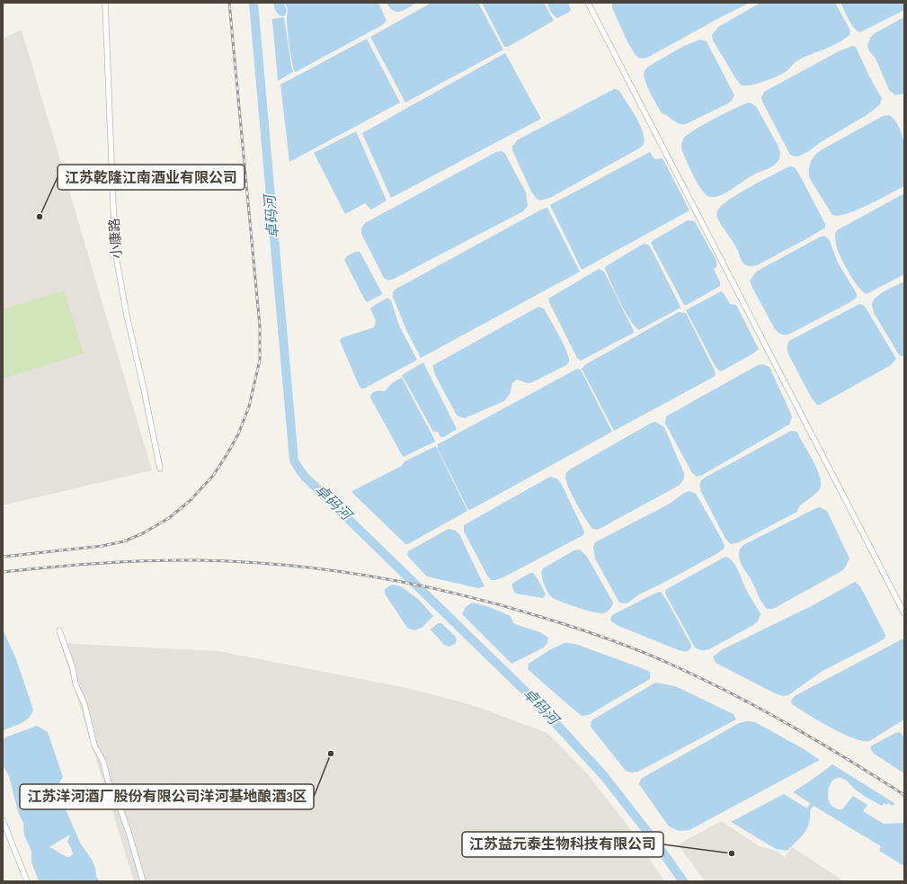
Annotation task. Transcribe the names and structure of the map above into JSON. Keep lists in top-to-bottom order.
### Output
{
  "streets": {
    "street": ["小康路"]
  },
  "water": ["卓码河"],
  "places": ["江苏乾隆江南酒业有限公司", "江苏洋河酒厂股份有限公司洋河基地酿酒3区", "江苏益元泰生物科技有限公司"]
}
